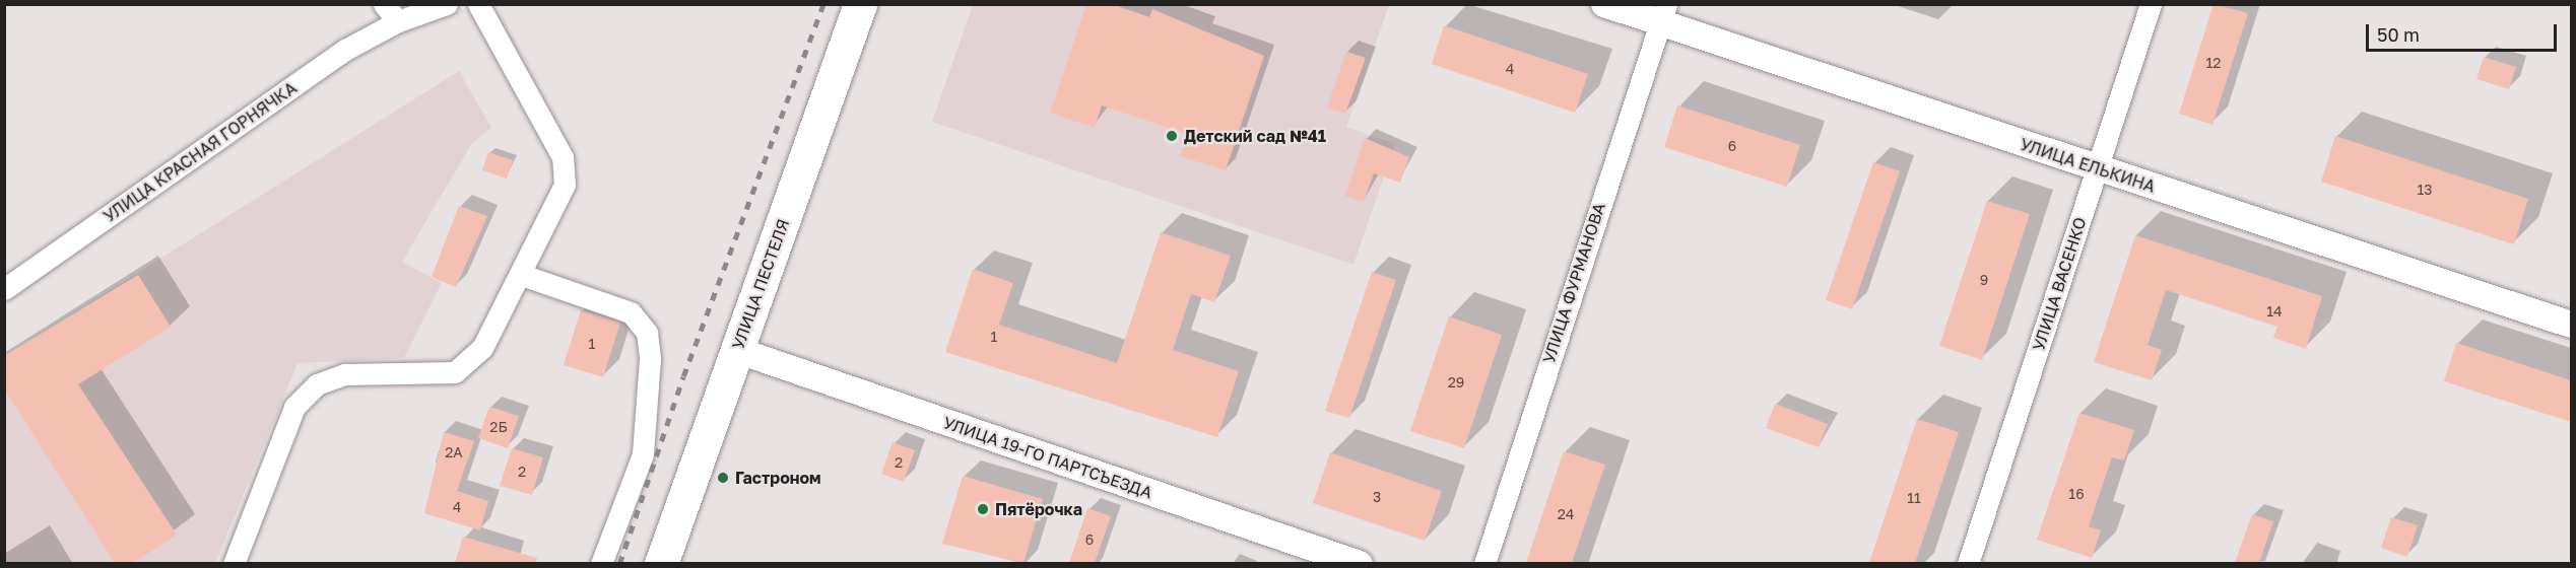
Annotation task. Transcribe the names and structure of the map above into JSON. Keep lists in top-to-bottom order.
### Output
{
  "streets": {
    "main road": ["УЛИЦА ПЕСТЕЛЯ"],
    "street": [
      "УЛИЦА КРАСНАЯ ГОРНЯЧКА",
      "УЛИЦА ЕЛЬКИНА",
      "УЛИЦА ФУРМАНОВА",
      "УЛИЦА ВАСЕНКО",
      "УЛИЦА 19-ГО ПАРТСЪЕЗДА"
    ]
  },
  "crossings": [
    ["УЛИЦА ЕЛЬКИНА", "УЛИЦА ФУРМАНОВА"],
    ["УЛИЦА ЕЛЬКИНА", "УЛИЦА ВАСЕНКО"],
    ["УЛИЦА ПЕСТЕЛЯ", "УЛИЦА 19-ГО ПАРТСЪЕЗДА"]
  ],
  "places": ["Детский сад №41", "Гастроном", "Пятёрочка"],
  "house_numbers": [
    "12",
    "4",
    "6",
    "13",
    "9",
    "14",
    "1",
    "1",
    "29",
    "2Б",
    "2А",
    "2",
    "2",
    "16",
    "3",
    "11",
    "4",
    "24",
    "6"
  ],
  "scale_bar": "50 m"
}
